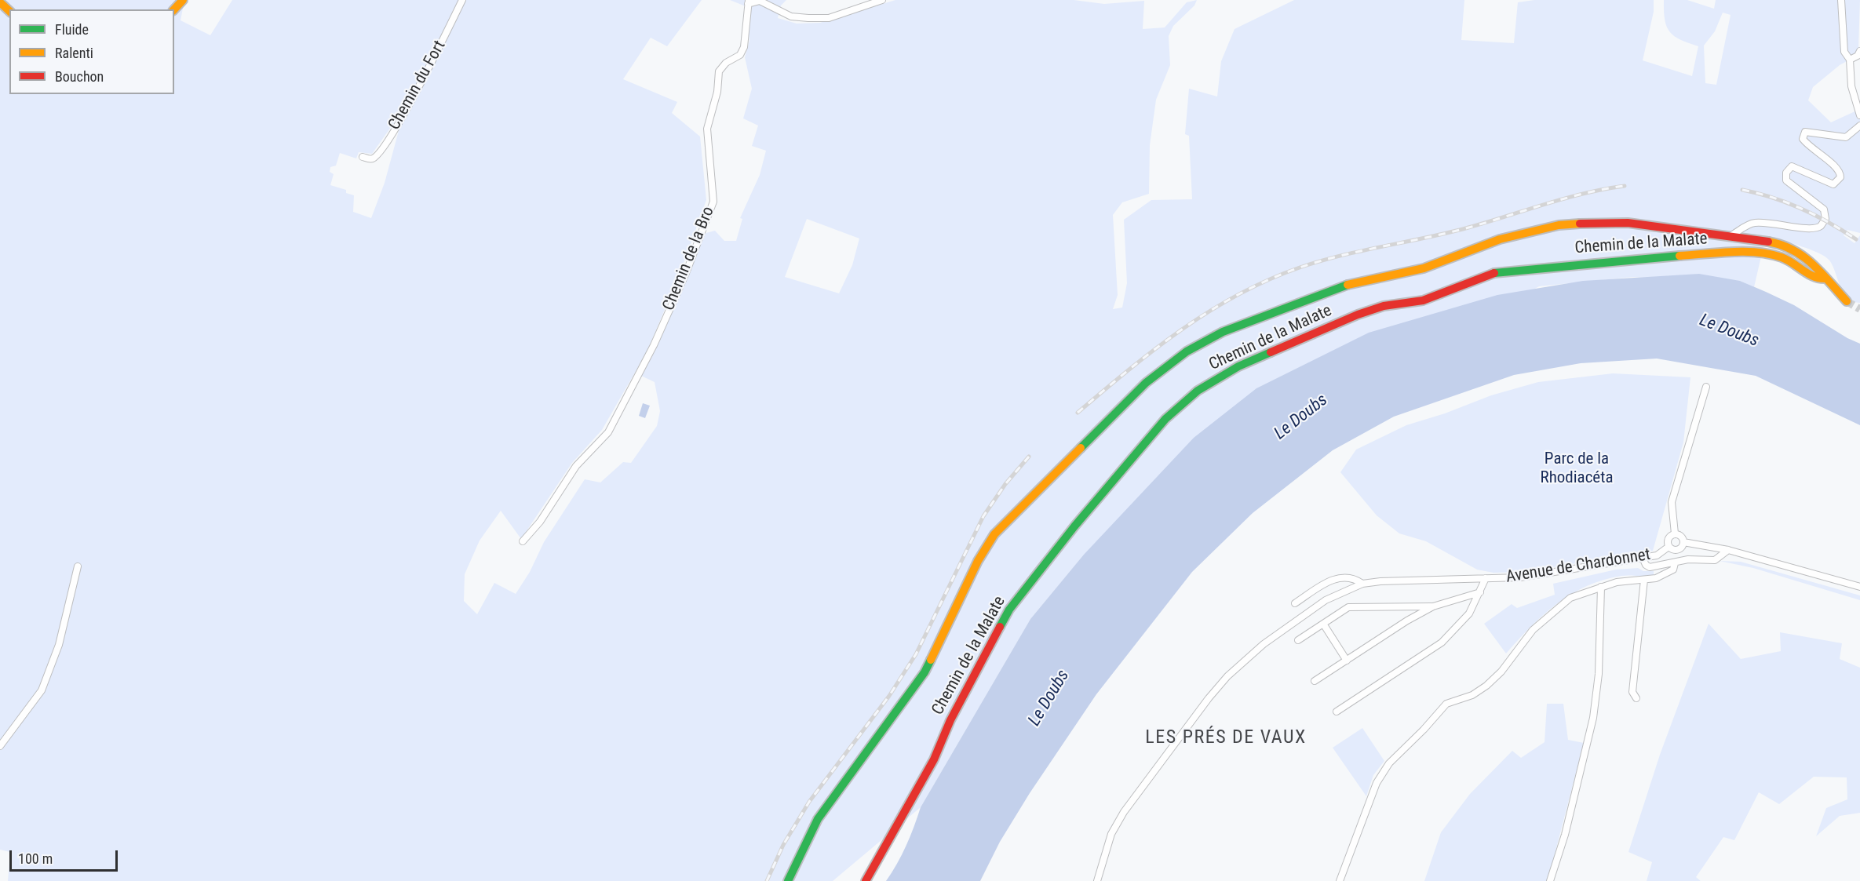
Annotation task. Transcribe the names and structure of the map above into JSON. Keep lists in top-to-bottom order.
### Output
{
  "streets": {
    "main road": ["Chemin de la Malate"],
    "street": ["Chemin du Fort", "Chemin de la Bro", "Avenue de Chardonnet"]
  },
  "districts": ["LES PRÉS DE VAUX"],
  "water": ["Le Doubs"],
  "parks": ["Parc de la Rhodiacéta"],
  "legend": ["Fluide", "Ralenti", "Bouchon"],
  "scale_bar": "100 m"
}
